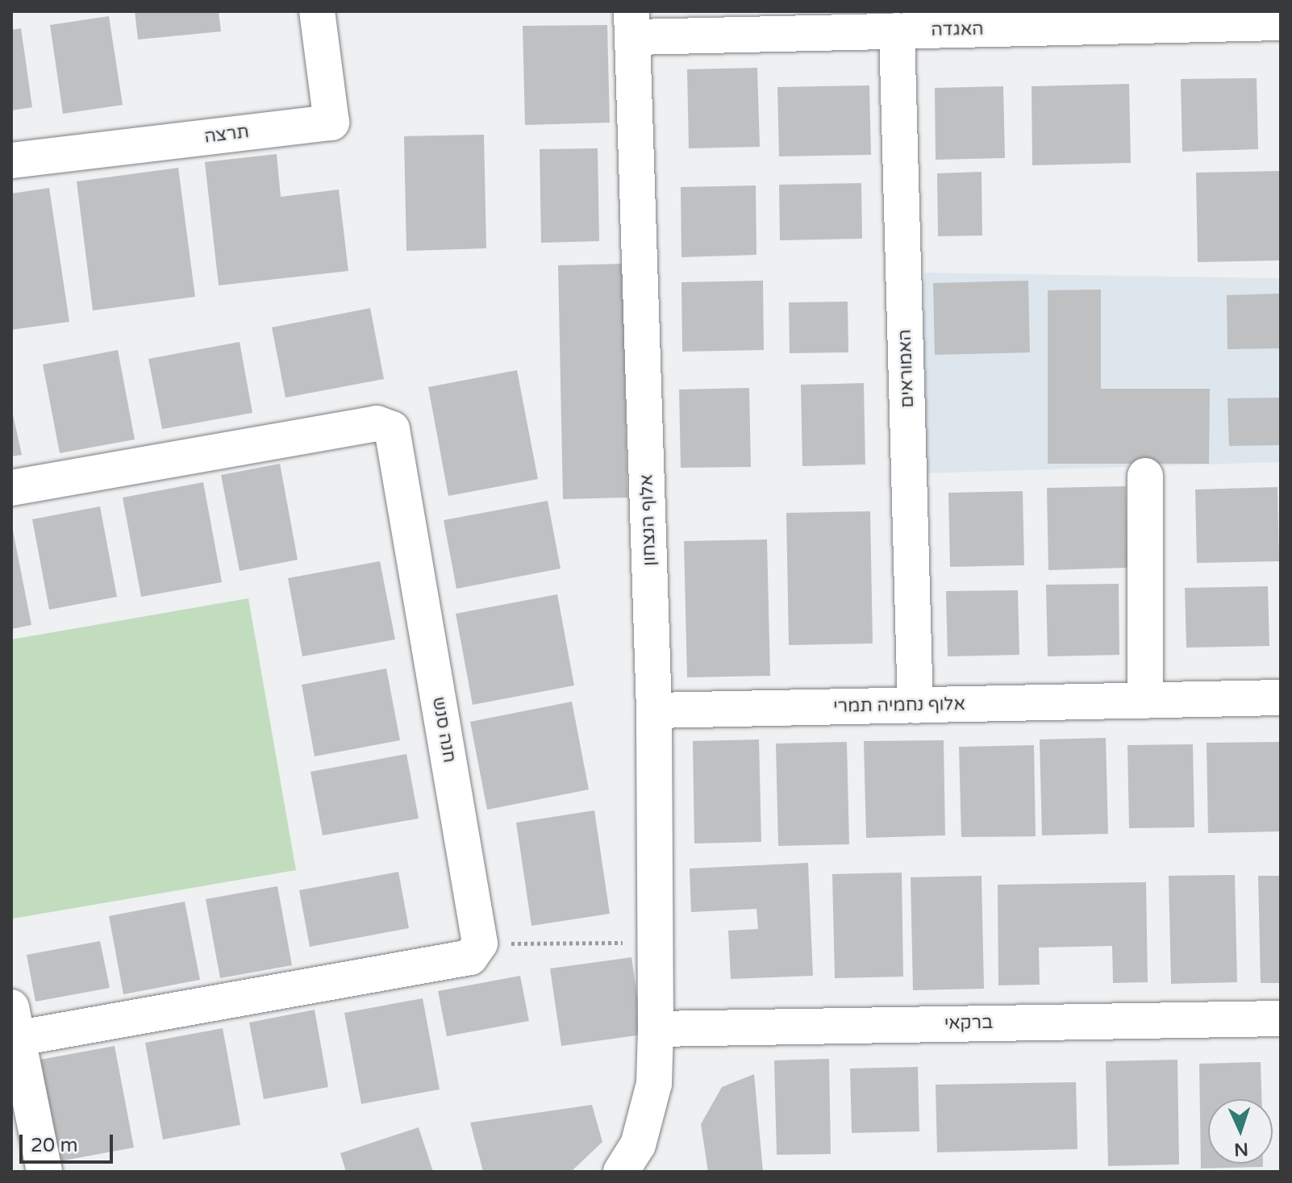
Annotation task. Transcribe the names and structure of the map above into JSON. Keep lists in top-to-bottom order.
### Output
{
  "streets": {
    "street": [
      "האגדה",
      "תרצה",
      "האמוראים",
      "אלוף הנצחון",
      "אלוף נחמיה תמרי",
      "חנה סנש",
      "ברקאי"
    ]
  },
  "crossings": [
    ["האגדה", "האמוראים"],
    ["האגדה", "אלוף הנצחון"],
    ["האמוראים", "אלוף נחמיה תמרי"],
    ["אלוף הנצחון", "אלוף נחמיה תמרי"],
    ["אלוף הנצחון", "ברקאי"]
  ],
  "scale_bar": "20 m",
  "north": "bottom"
}
